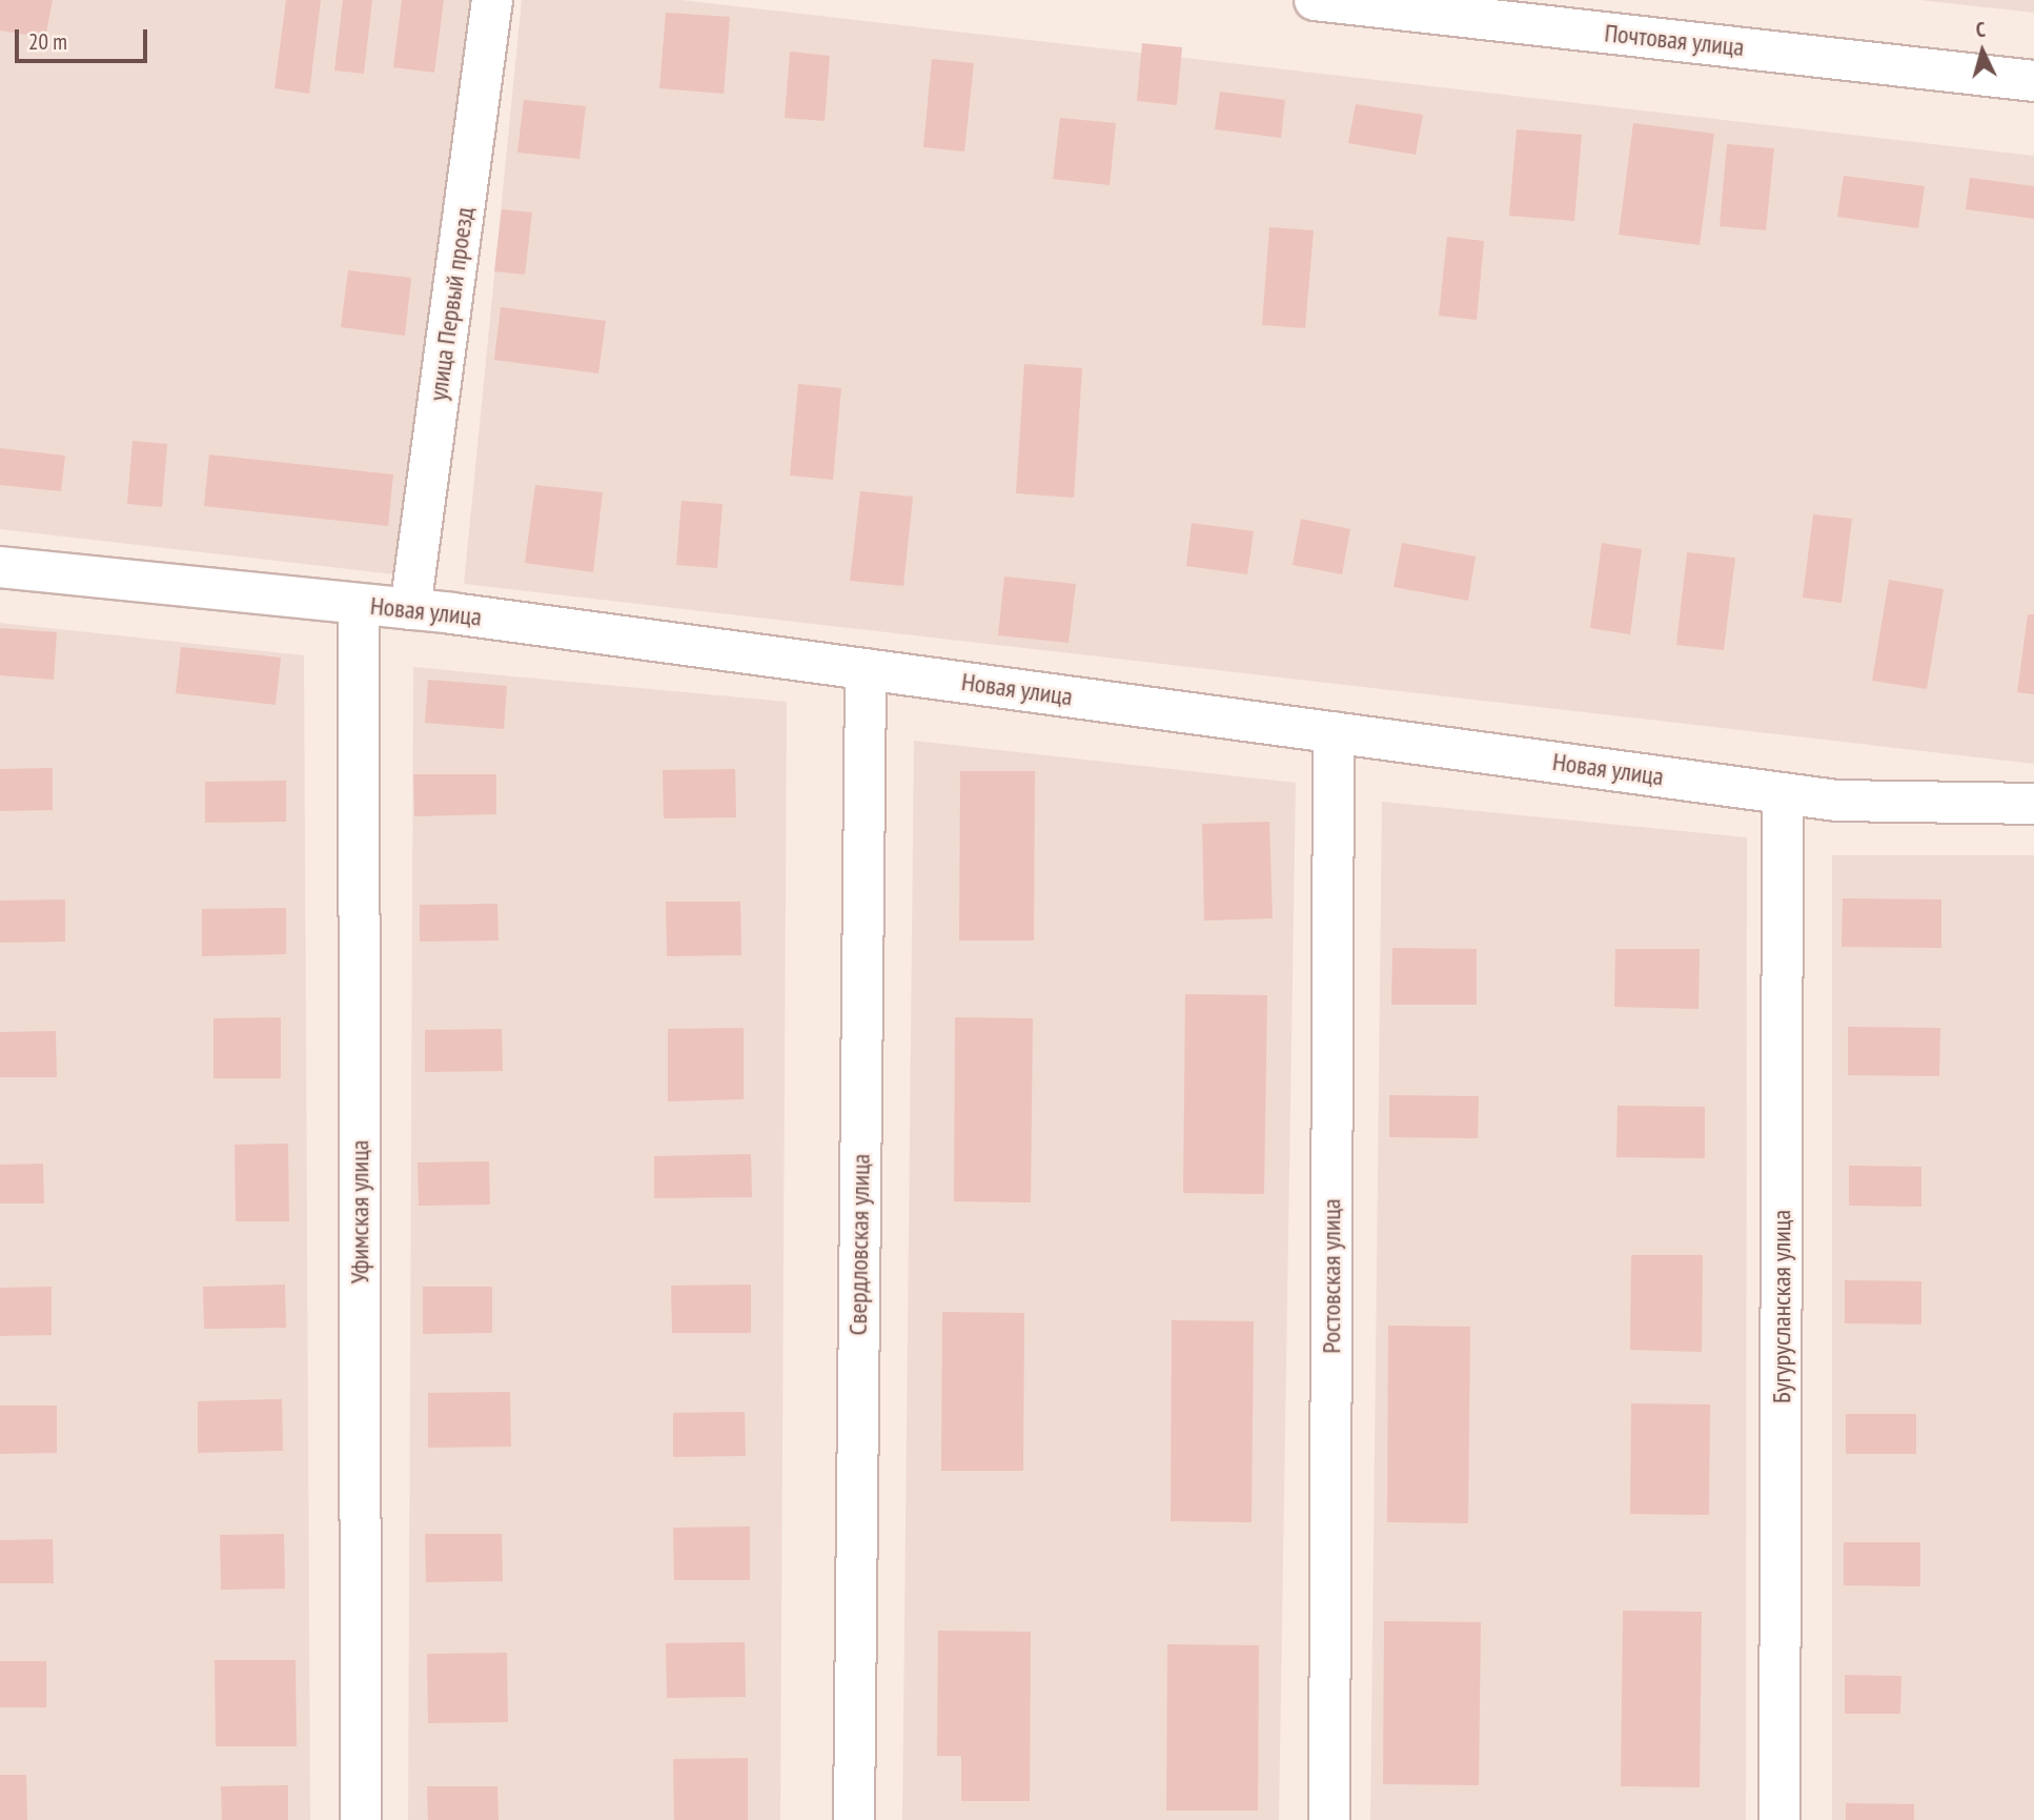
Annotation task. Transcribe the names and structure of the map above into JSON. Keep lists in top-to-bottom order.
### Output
{
  "streets": {
    "street": [
      "Почтовая улица",
      "улица Первый проезд",
      "Новая улица",
      "Уфимская улица",
      "Свердловская улица",
      "Ростовская улица",
      "Бугурусланская улица"
    ]
  },
  "crossings": [
    ["улица Первый проезд", "Новая улица"],
    ["Новая улица", "Уфимская улица"],
    ["Новая улица", "Свердловская улица"],
    ["Новая улица", "Ростовская улица"],
    ["Новая улица", "Бугурусланская улица"]
  ],
  "scale_bar": "20 m",
  "north": "top"
}
